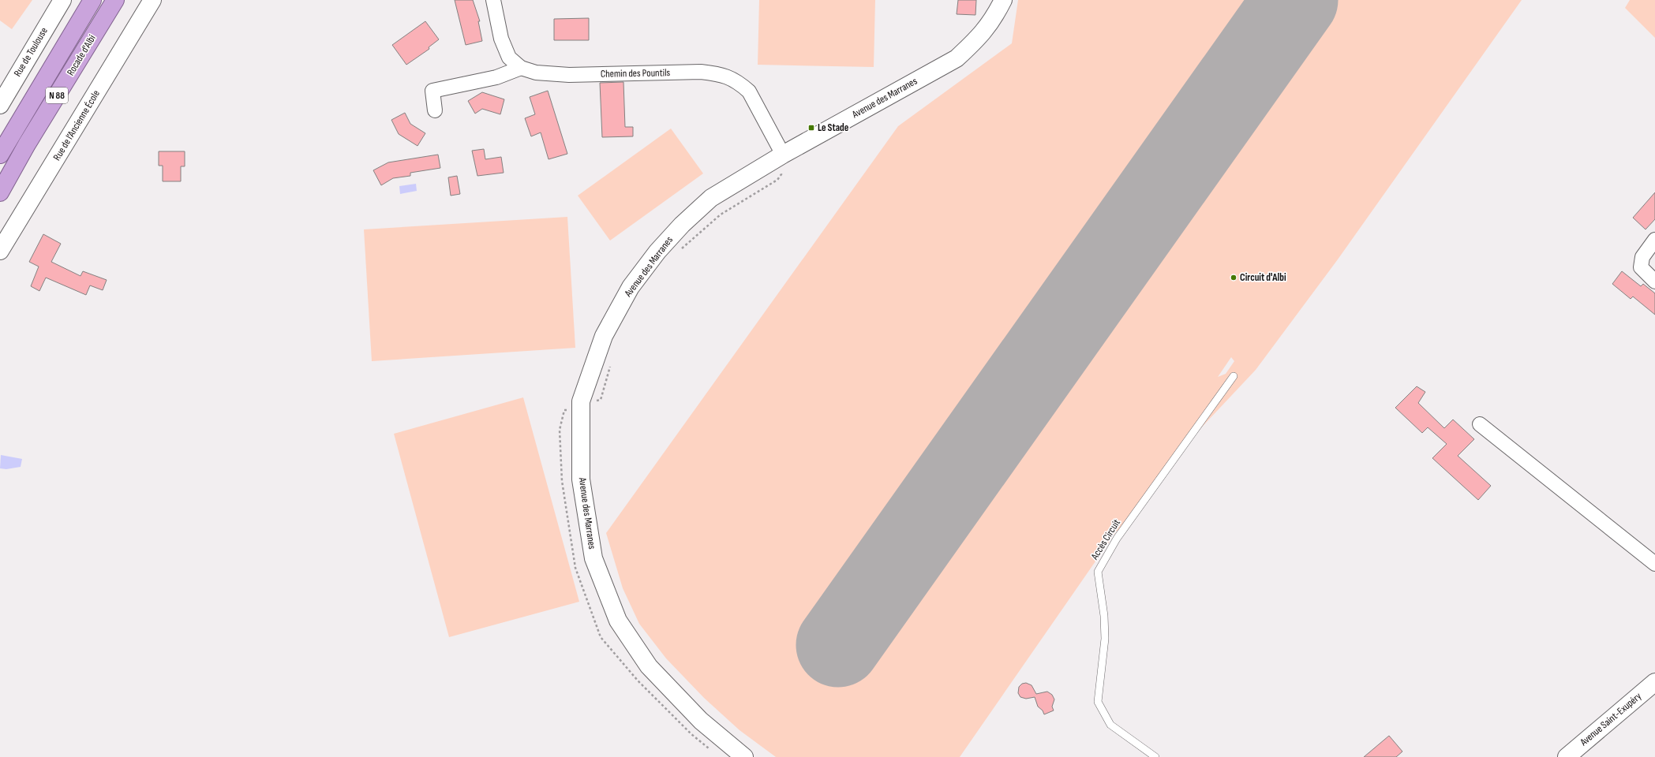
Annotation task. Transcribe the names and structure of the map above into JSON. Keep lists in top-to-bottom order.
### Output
{
  "streets": {
    "highway": ["Rocade d'Albi", "N 88"],
    "street": [
      "Rue de Toulouse",
      "Chemin des Pountils",
      "Avenue des Marranes",
      "Rue de l’Ancienne École",
      "Avenue Saint-Exupéry"
    ],
    "lane": ["Accès Circuit"]
  },
  "crossings": [
    ["Chemin des Pountils", "Avenue des Marranes"]
  ],
  "places": {
    "transit": ["Le Stade"],
    "other": ["Circuit d'Albi"]
  }
}
